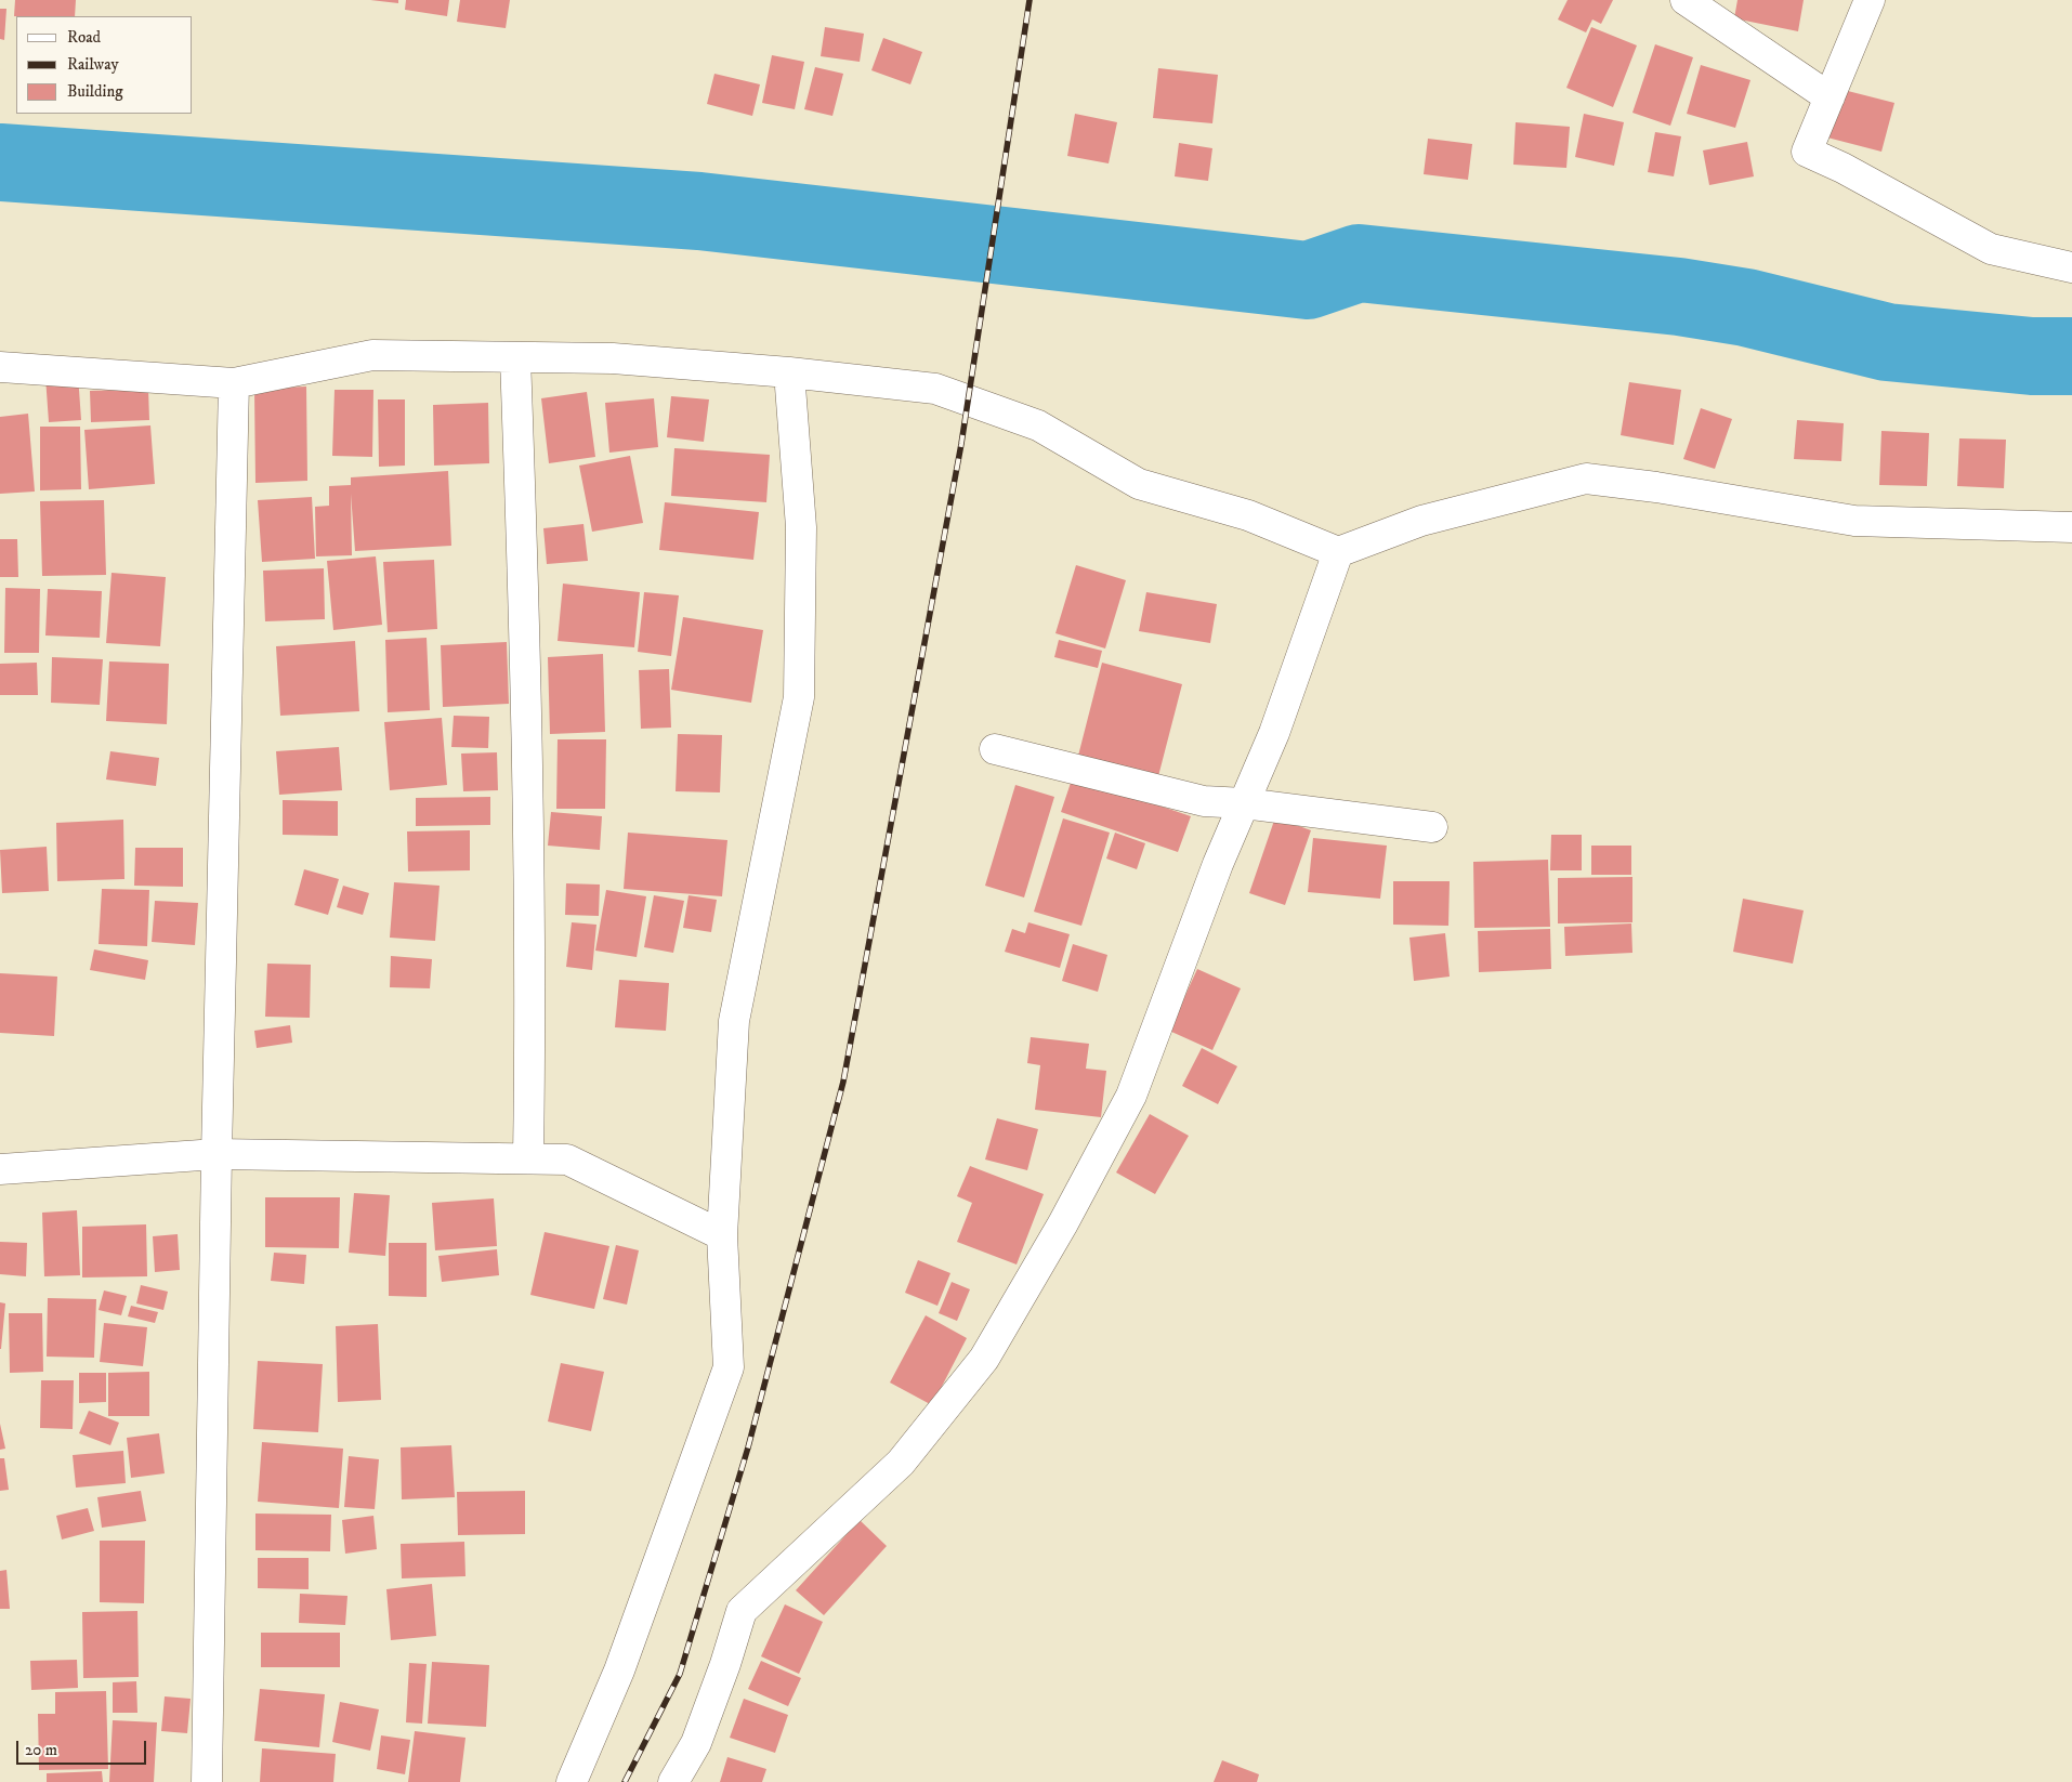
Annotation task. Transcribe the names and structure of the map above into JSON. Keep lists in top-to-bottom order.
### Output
{
  "legend": ["Road", "Railway", "Building"],
  "scale_bar": "20 m"
}
